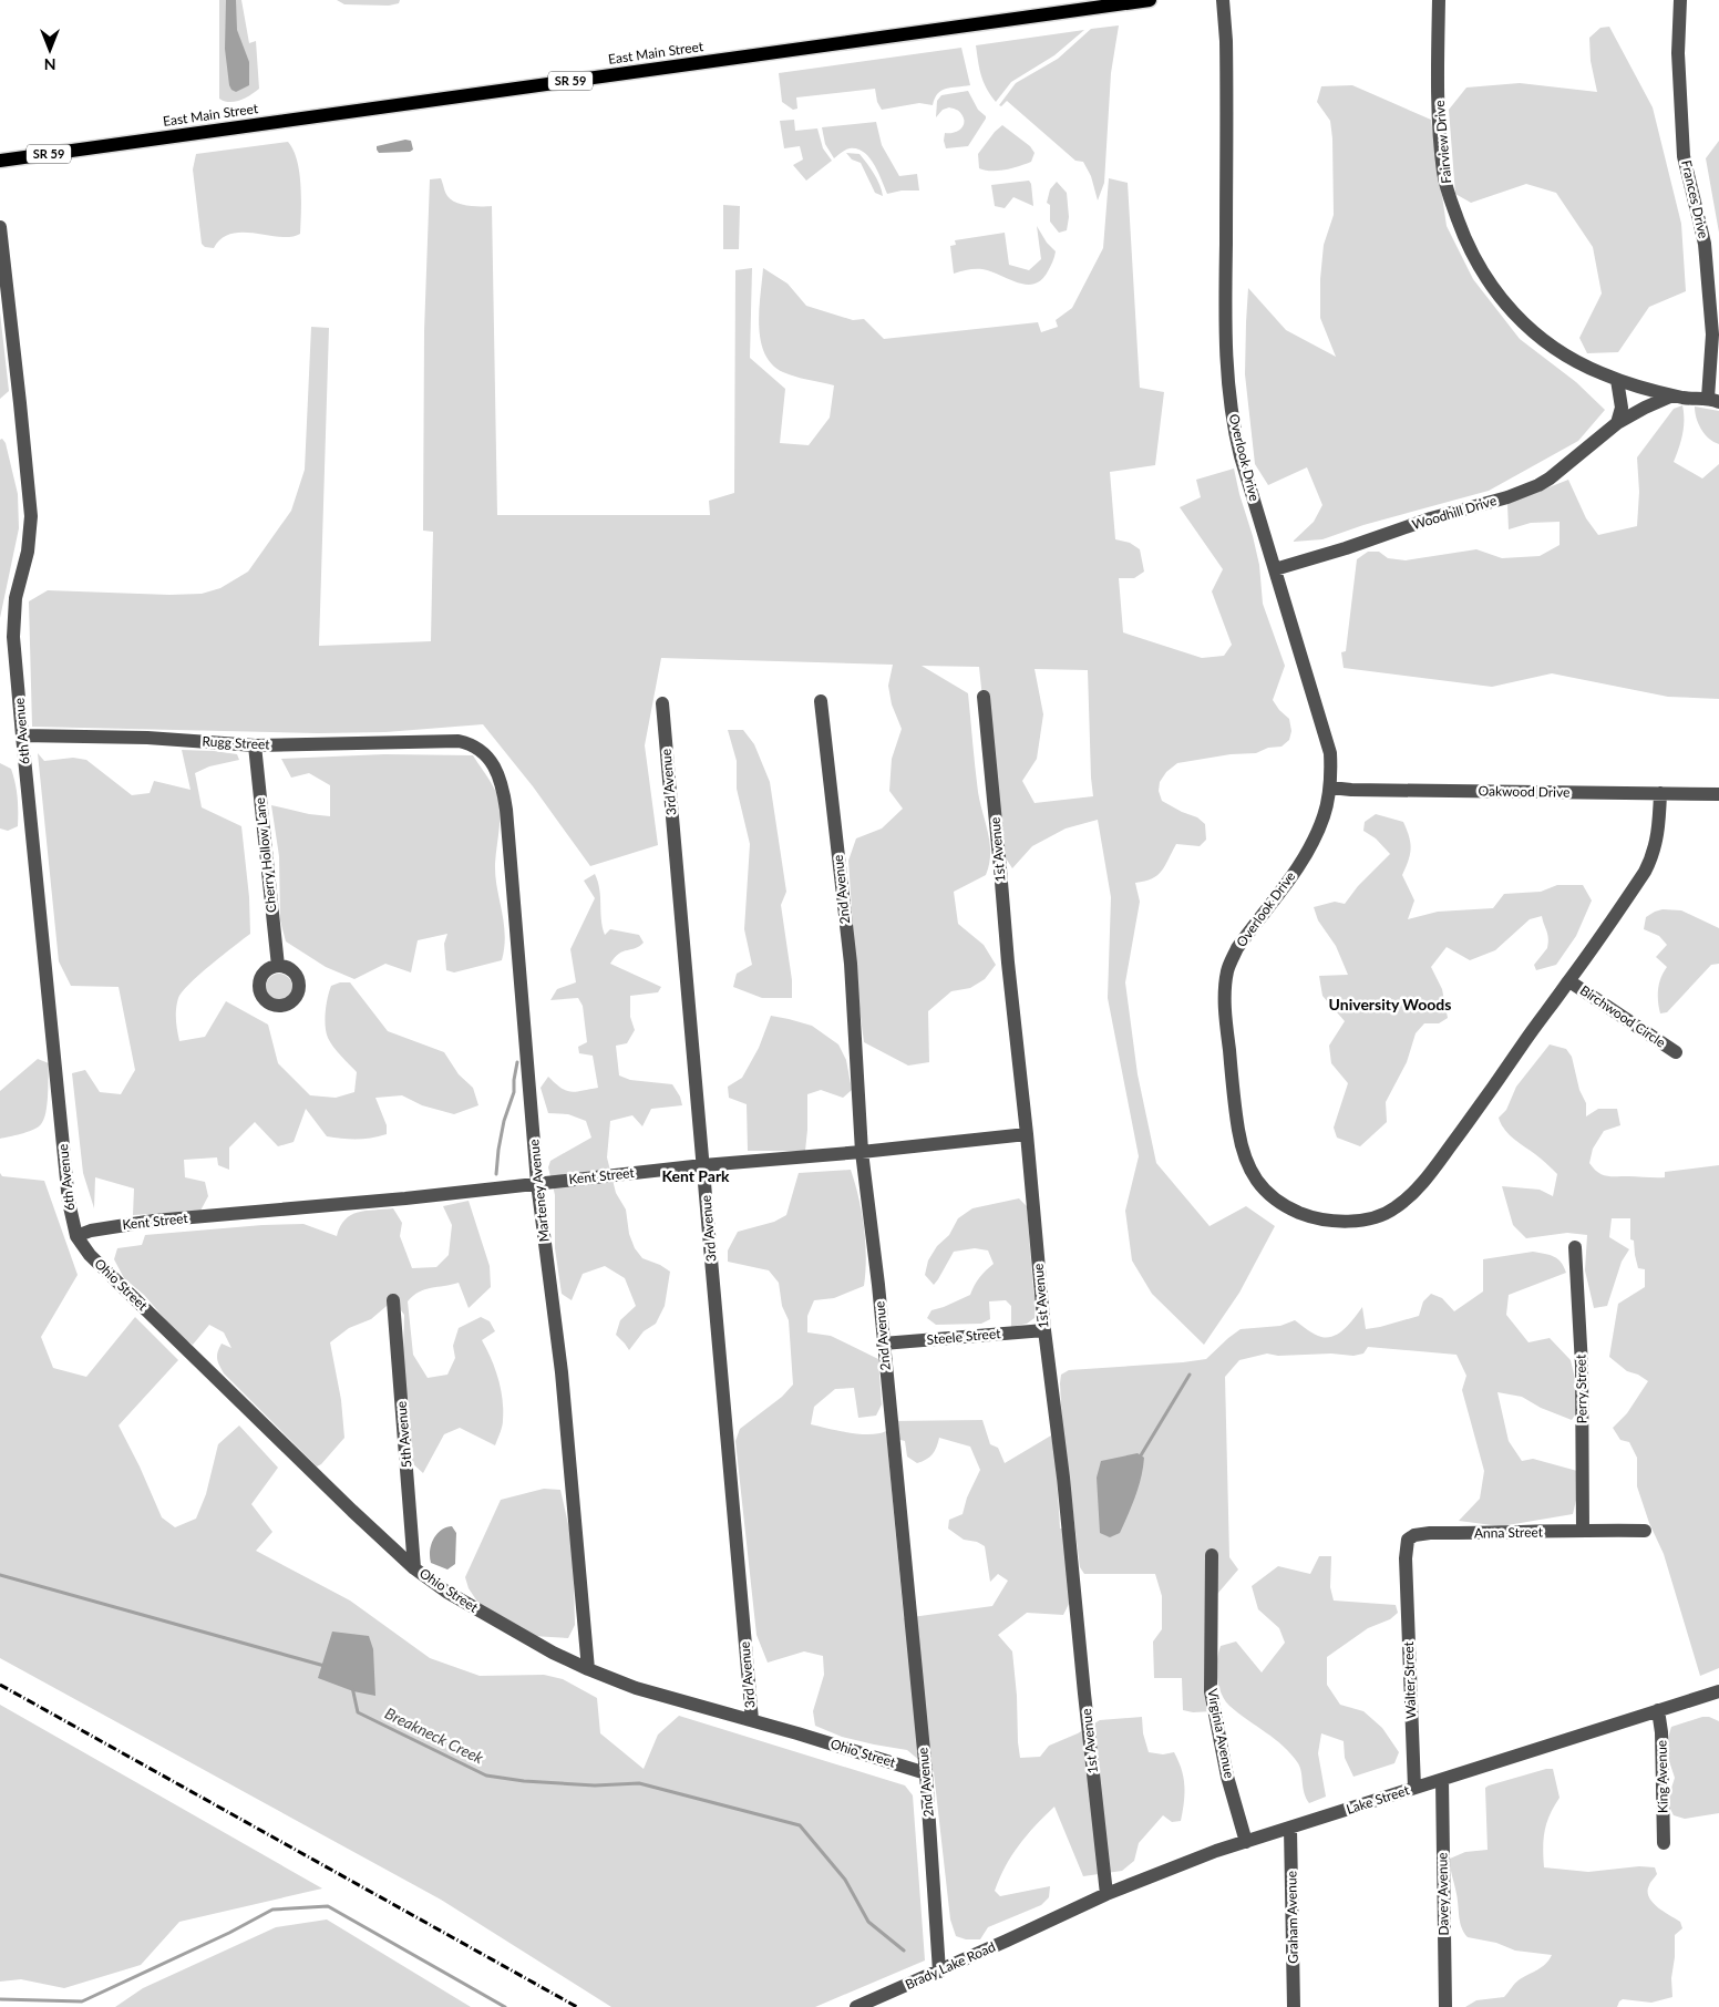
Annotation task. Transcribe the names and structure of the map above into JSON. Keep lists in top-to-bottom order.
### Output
{
  "streets": {
    "main road": ["East Main Street", "SR 59"],
    "street": [
      "Fairview Drive",
      "Frances Drive",
      "Overlook Drive",
      "Woodhill Drive",
      "6th Avenue",
      "Rugg Street",
      "3rd Avenue",
      "Oakwood Drive",
      "1st Avenue",
      "Cherry Hollow Lane",
      "2nd Avenue",
      "Birchwood Circle",
      "Kent Street",
      "Marteney Avenue",
      "Ohio Street",
      "Steele Street",
      "Perry Street",
      "5th Avenue",
      "Anna Street",
      "Walter Street",
      "Virginia Avenue",
      "King Avenue",
      "Lake Street",
      "Davey Avenue",
      "Graham Avenue",
      "Brady Lake Road"
    ]
  },
  "crossings": [
    ["Fairview Drive", "Frances Drive"],
    ["Fairview Drive", "Woodhill Drive"],
    ["Overlook Drive", "Woodhill Drive"],
    ["Overlook Drive", "Oakwood Drive"],
    ["Overlook Drive", "Birchwood Circle"],
    ["6th Avenue", "Rugg Street"],
    ["6th Avenue", "Kent Street"],
    ["6th Avenue", "Ohio Street"],
    ["Rugg Street", "Cherry Hollow Lane"],
    ["Rugg Street", "Marteney Avenue"],
    ["3rd Avenue", "Kent Street"],
    ["3rd Avenue", "Ohio Street"],
    ["1st Avenue", "Kent Street"],
    ["1st Avenue", "Steele Street"],
    ["1st Avenue", "Lake Street"],
    ["2nd Avenue", "Kent Street"],
    ["2nd Avenue", "Ohio Street"],
    ["2nd Avenue", "Steele Street"],
    ["2nd Avenue", "Brady Lake Road"],
    ["Kent Street", "Marteney Avenue"],
    ["Kent Street", "Ohio Street"],
    ["Marteney Avenue", "Ohio Street"],
    ["Ohio Street", "5th Avenue"],
    ["Perry Street", "Anna Street"],
    ["Anna Street", "Walter Street"],
    ["Walter Street", "Lake Street"],
    ["Virginia Avenue", "Lake Street"],
    ["King Avenue", "Lake Street"],
    ["Lake Street", "Davey Avenue"],
    ["Lake Street", "Graham Avenue"],
    ["Lake Street", "Brady Lake Road"]
  ],
  "districts": ["University Woods", "Kent Park"],
  "water": ["Breakneck Creek"],
  "north": "bottom"
}
